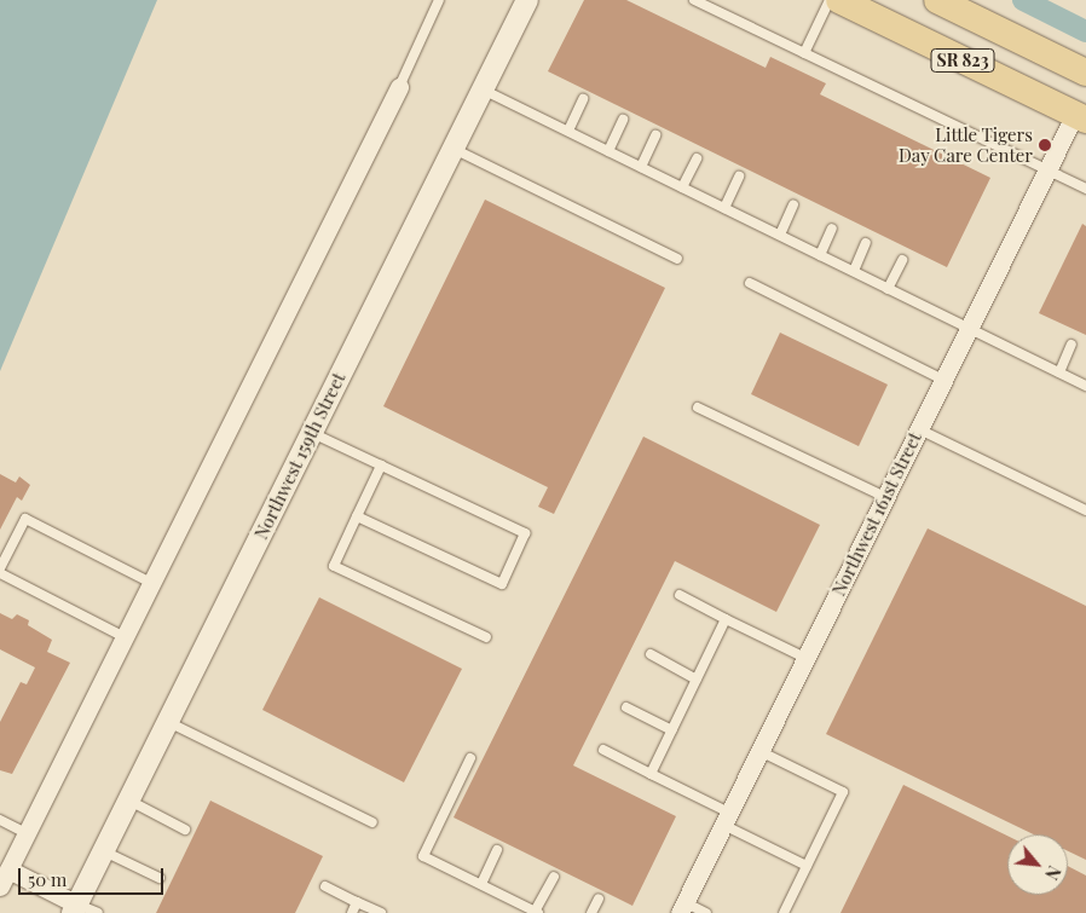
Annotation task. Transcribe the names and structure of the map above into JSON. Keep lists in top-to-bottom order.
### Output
{
  "streets": {
    "main road": ["SR 823"],
    "street": ["Northwest 159th Street", "Northwest 161st Street"]
  },
  "crossings": [
    ["SR 823", "Northwest 161st Street"]
  ],
  "places": ["Little Tigers Day Care Center"],
  "scale_bar": "50 m",
  "north": "bottom right"
}
